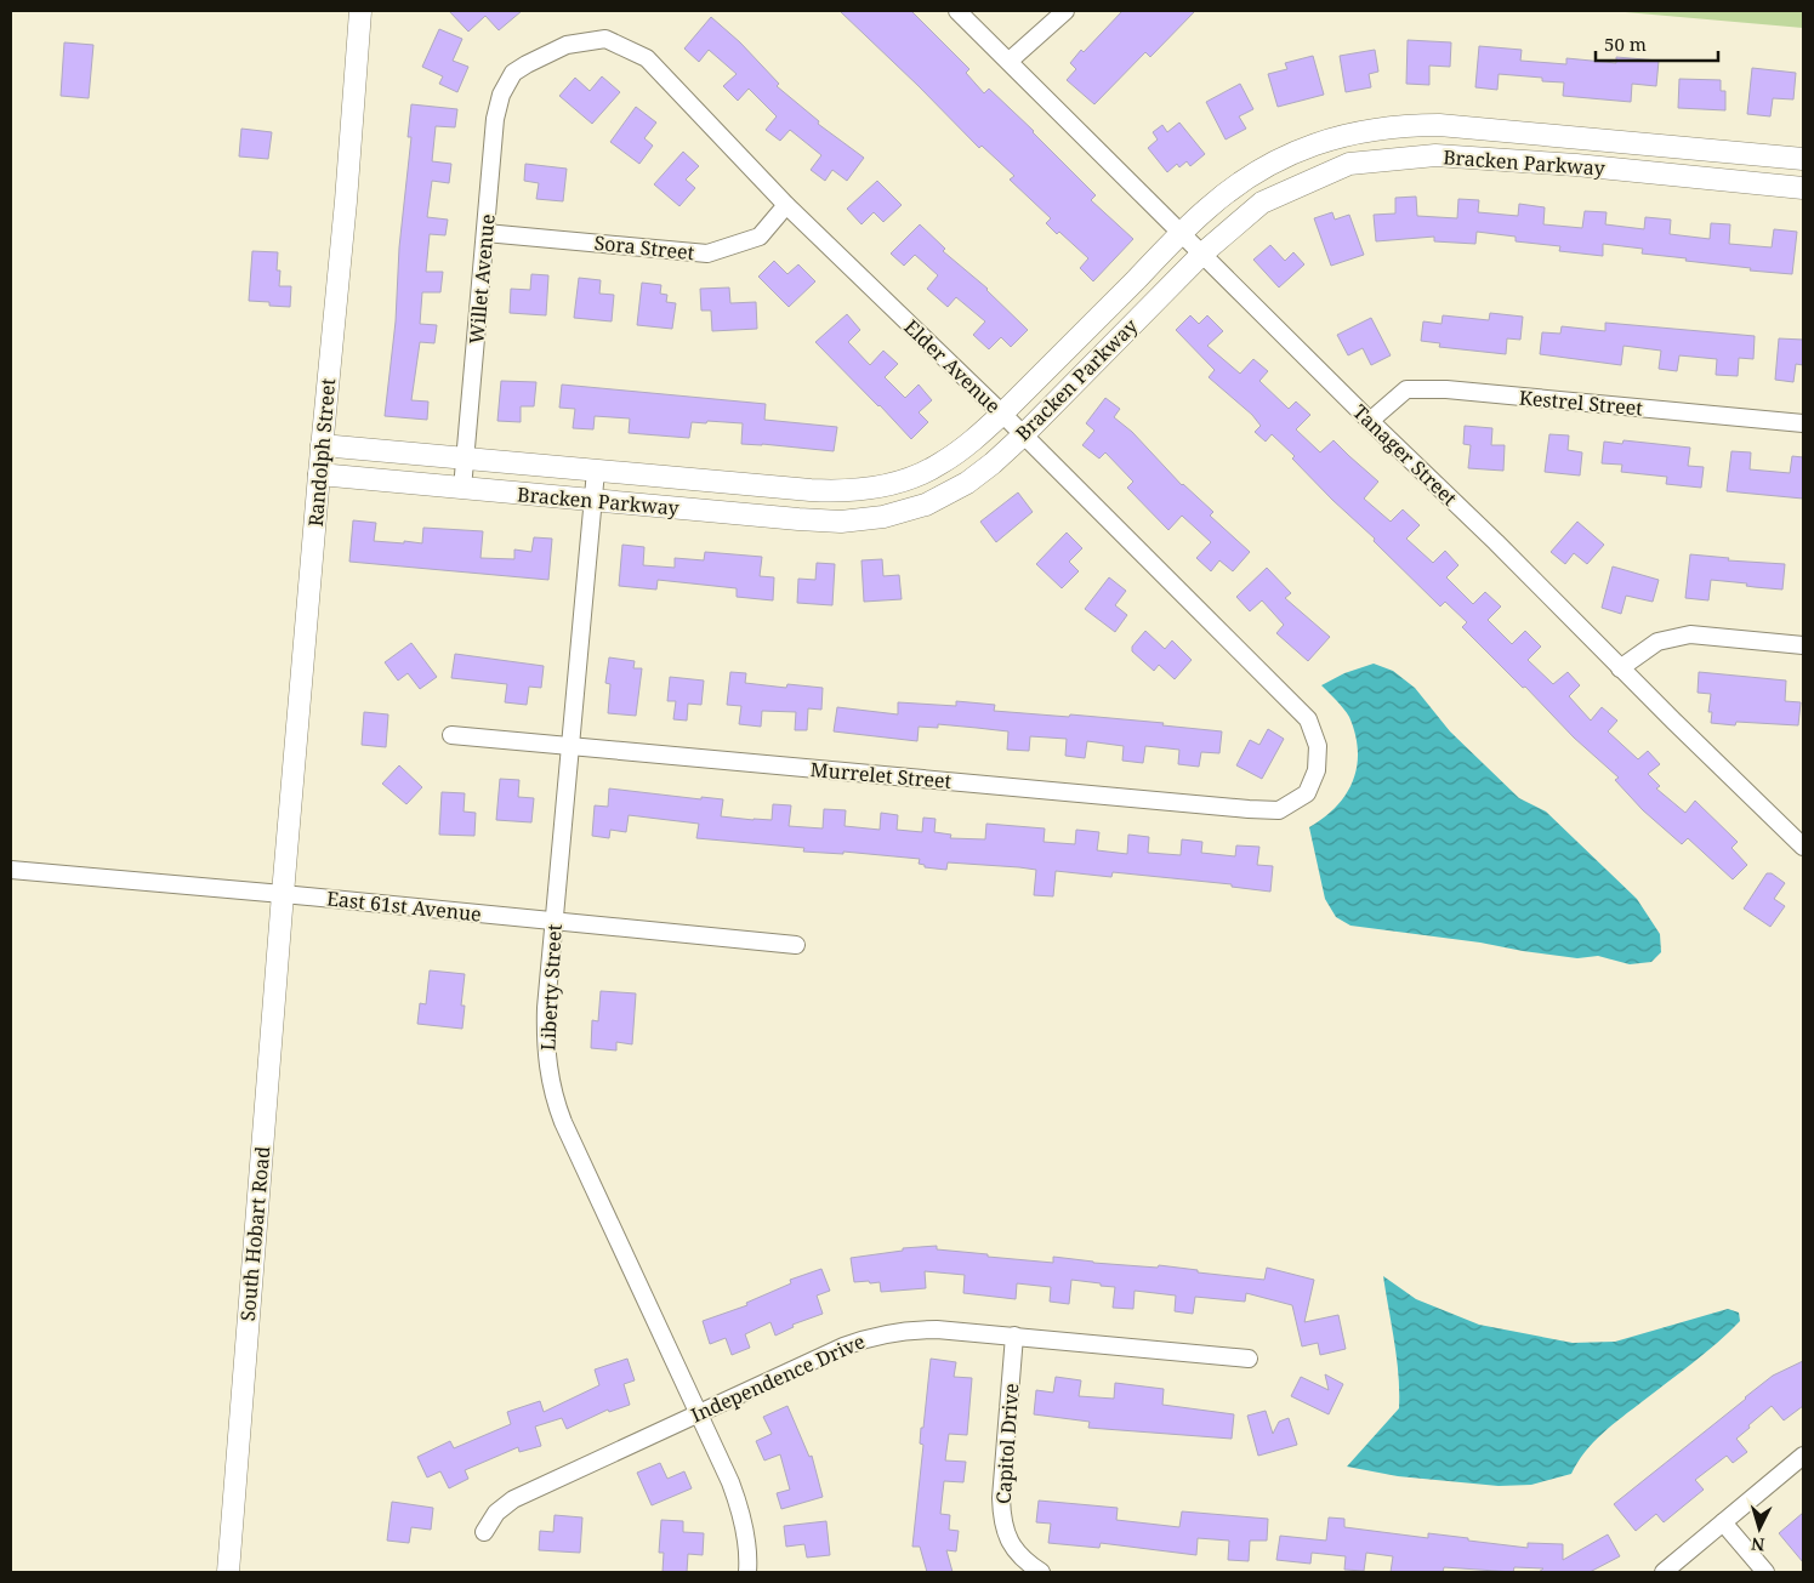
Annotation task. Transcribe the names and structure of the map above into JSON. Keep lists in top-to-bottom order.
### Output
{
  "streets": {
    "street": [
      "Bracken Parkway",
      "Sora Street",
      "Willet Avenue",
      "Elder Avenue",
      "Kestrel Street",
      "Randolph Street",
      "Tanager Street",
      "Murrelet Street",
      "East 61st Avenue",
      "Liberty Street",
      "South Hobart Road",
      "Independence Drive",
      "Capitol Drive"
    ]
  },
  "crossings": [
    ["Bracken Parkway", "Willet Avenue"],
    ["Bracken Parkway", "Elder Avenue"],
    ["Bracken Parkway", "Randolph Street"],
    ["Bracken Parkway", "Tanager Street"],
    ["Bracken Parkway", "Liberty Street"],
    ["Sora Street", "Willet Avenue"],
    ["Sora Street", "Elder Avenue"],
    ["Willet Avenue", "Elder Avenue"],
    ["Elder Avenue", "Murrelet Street"],
    ["Kestrel Street", "Tanager Street"],
    ["Randolph Street", "East 61st Avenue"],
    ["Randolph Street", "South Hobart Road"],
    ["Murrelet Street", "Liberty Street"],
    ["East 61st Avenue", "Liberty Street"],
    ["East 61st Avenue", "South Hobart Road"],
    ["Liberty Street", "Independence Drive"],
    ["Independence Drive", "Capitol Drive"]
  ],
  "scale_bar": "50 m",
  "north": "bottom"
}
